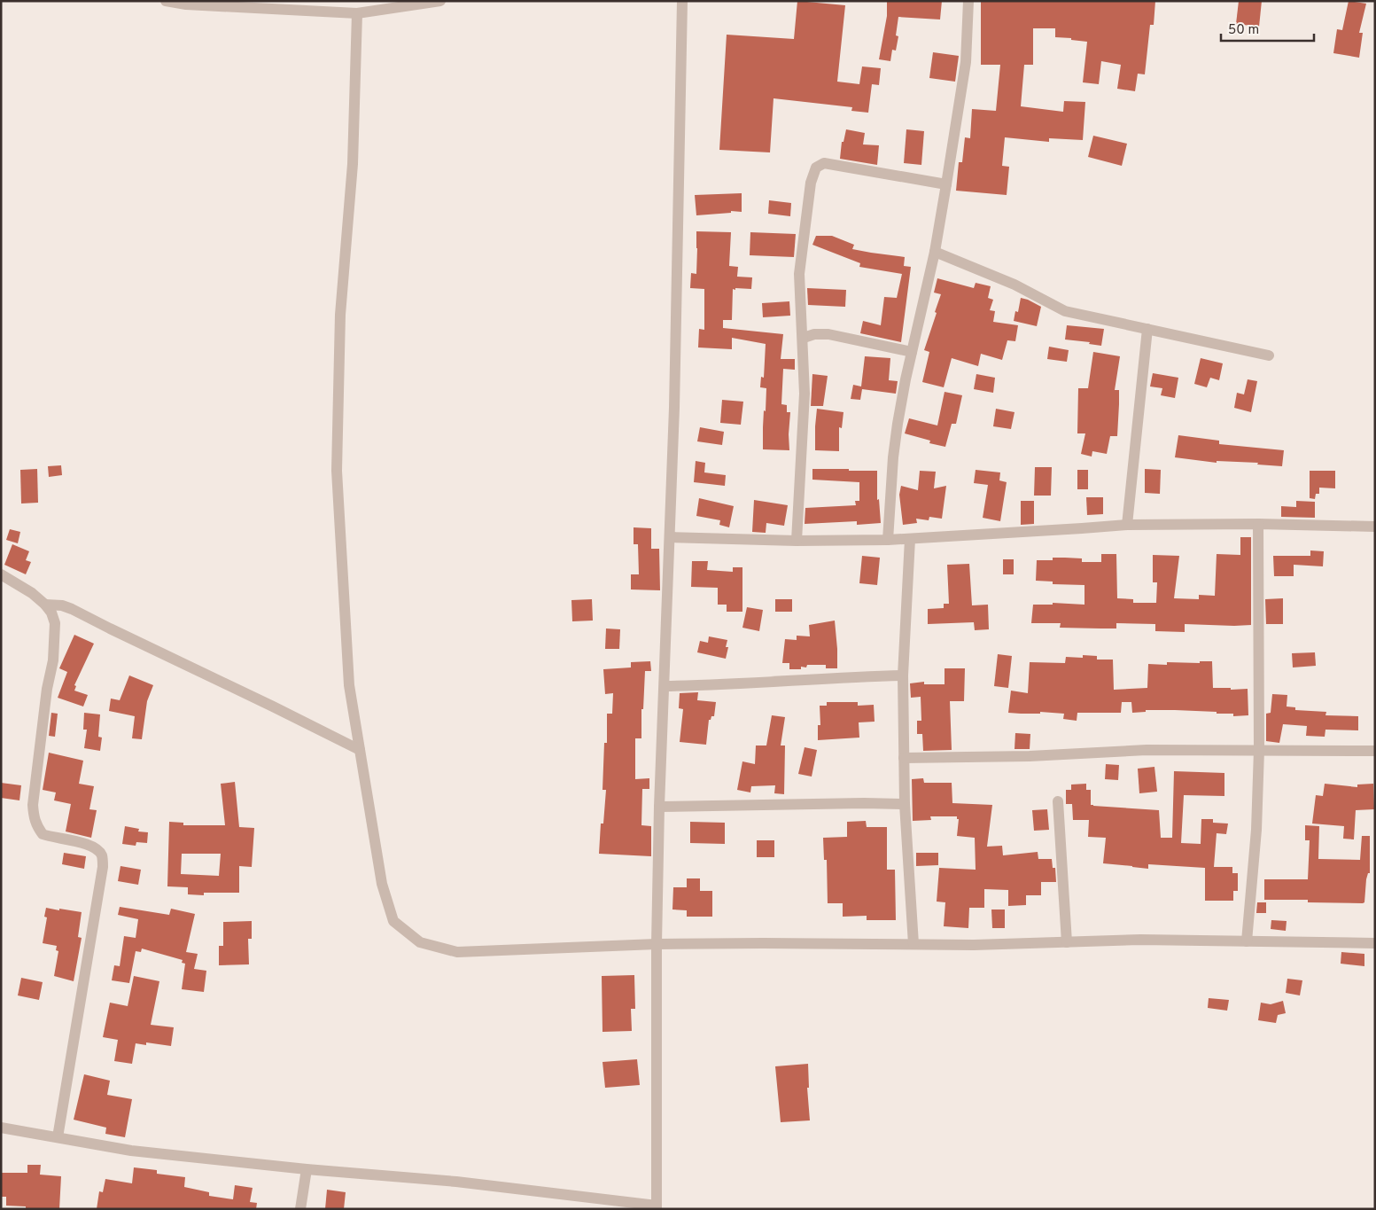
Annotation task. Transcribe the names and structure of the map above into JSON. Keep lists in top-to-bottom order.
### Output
{
  "scale_bar": "50 m"
}
